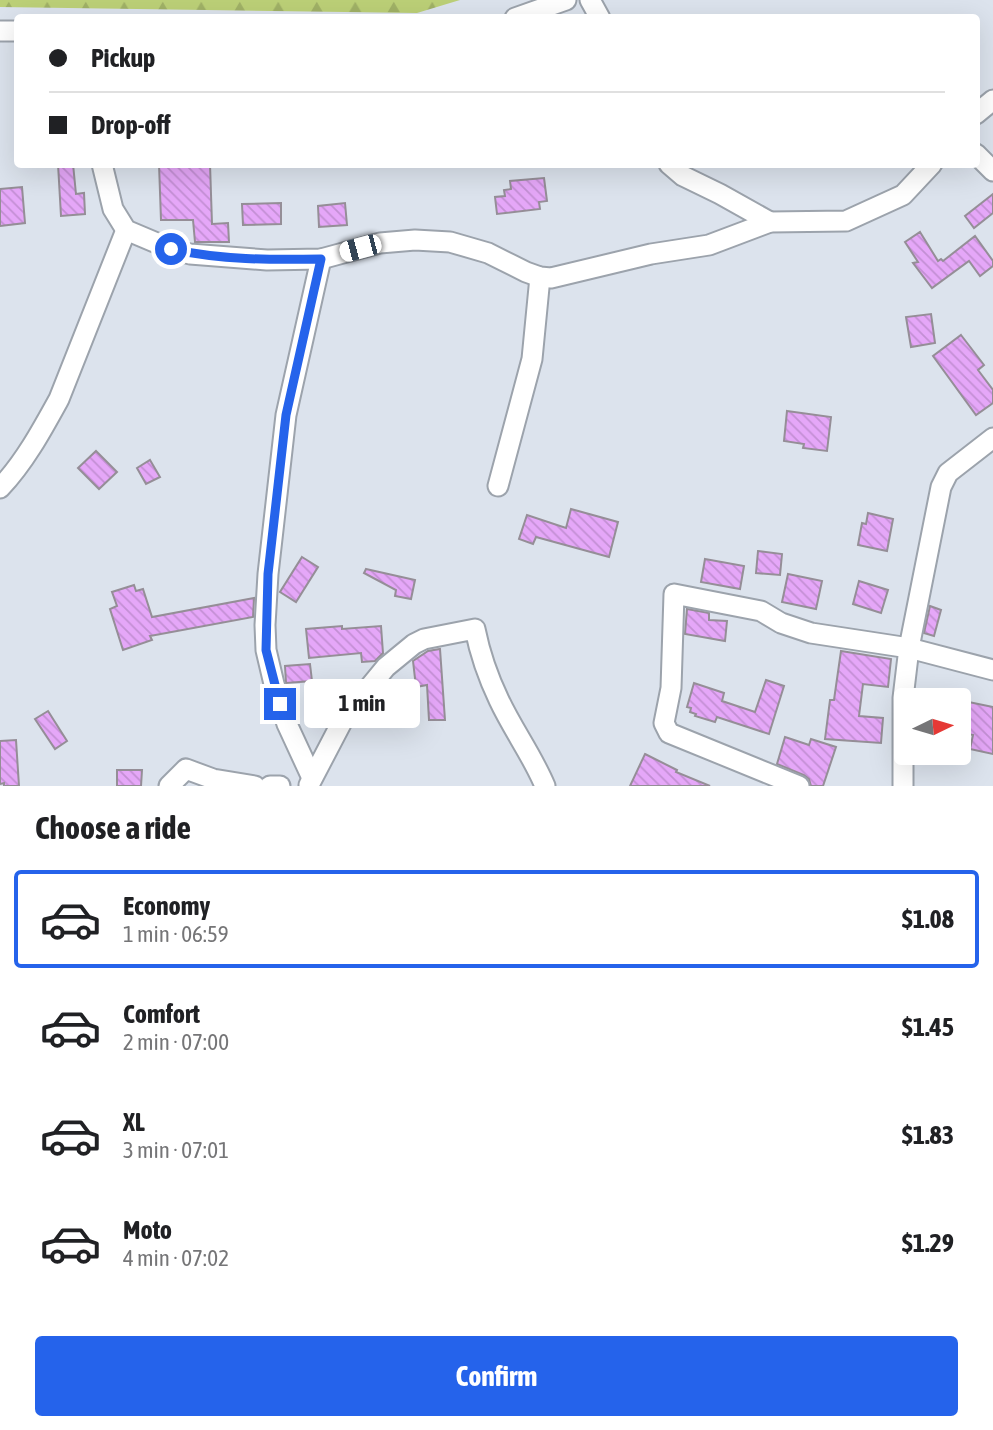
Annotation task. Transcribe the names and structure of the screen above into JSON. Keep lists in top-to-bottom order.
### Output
{
  "north": "right",
  "page": {
    "banner": ["Pickup", "Drop-off"],
    "bubble": "1 min",
    "heading": "Choose a ride",
    "list": [
      {
        "name": "Economy",
        "note": "1 min · 06:59",
        "value": "$1.08"
      },
      {
        "name": "Comfort",
        "note": "2 min · 07:00",
        "value": "$1.45"
      },
      {
        "name": "XL",
        "note": "3 min · 07:01",
        "value": "$1.83"
      },
      {
        "name": "Moto",
        "note": "4 min · 07:02",
        "value": "$1.29"
      }
    ],
    "buttons": "Confirm"
  }
}
